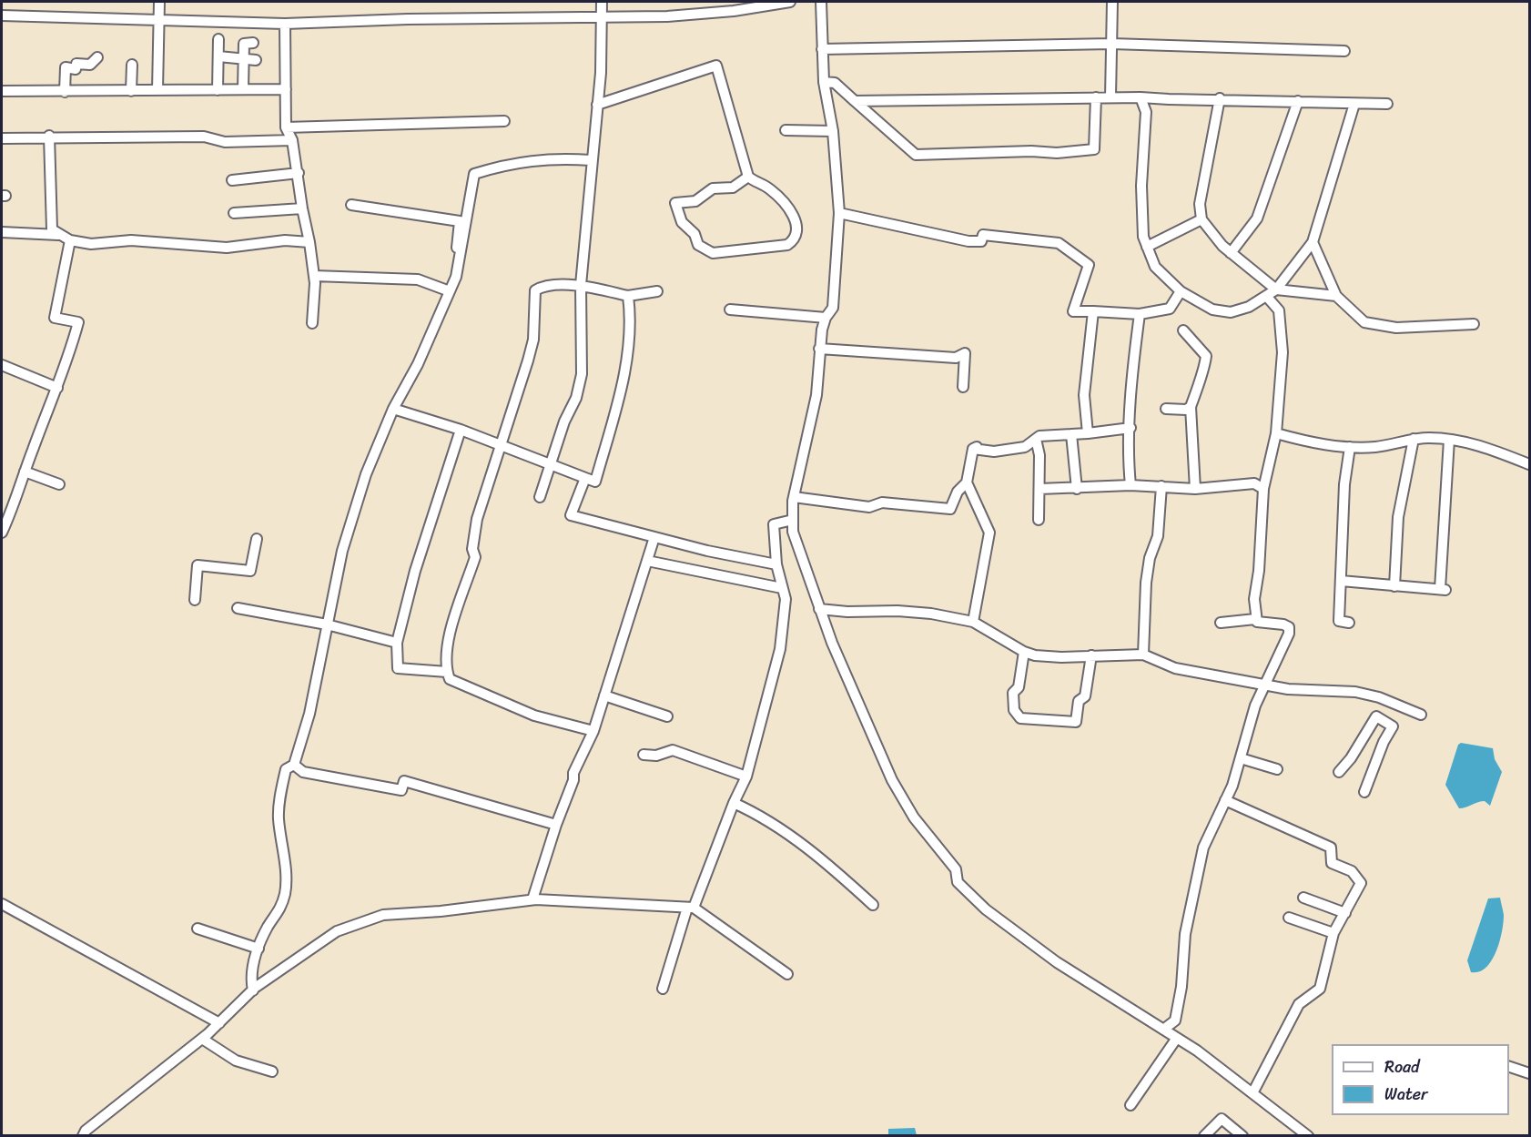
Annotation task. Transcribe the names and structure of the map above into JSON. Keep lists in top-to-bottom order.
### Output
{
  "legend": ["Road", "Water"]
}
